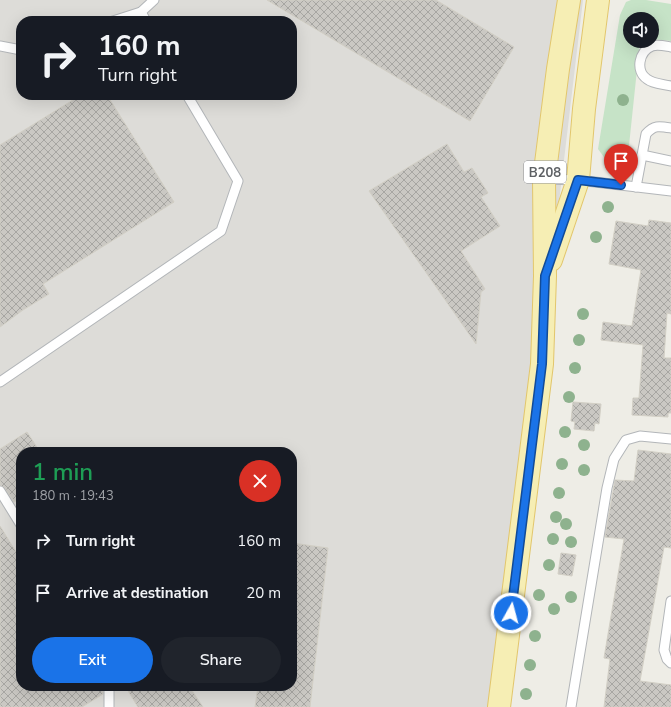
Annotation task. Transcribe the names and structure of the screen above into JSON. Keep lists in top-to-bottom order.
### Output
{
  "streets": {
    "main road": ["B208"]
  },
  "page": {
    "turn": ["160 m", "Turn right"],
    "heading": ["1 min", "180 m · 19:43"],
    "list": [
      {
        "name": "Turn right",
        "value": "160 m"
      },
      {
        "name": "Arrive at destination",
        "value": "20 m"
      }
    ],
    "buttons": ["Exit", "Share"]
  }
}
